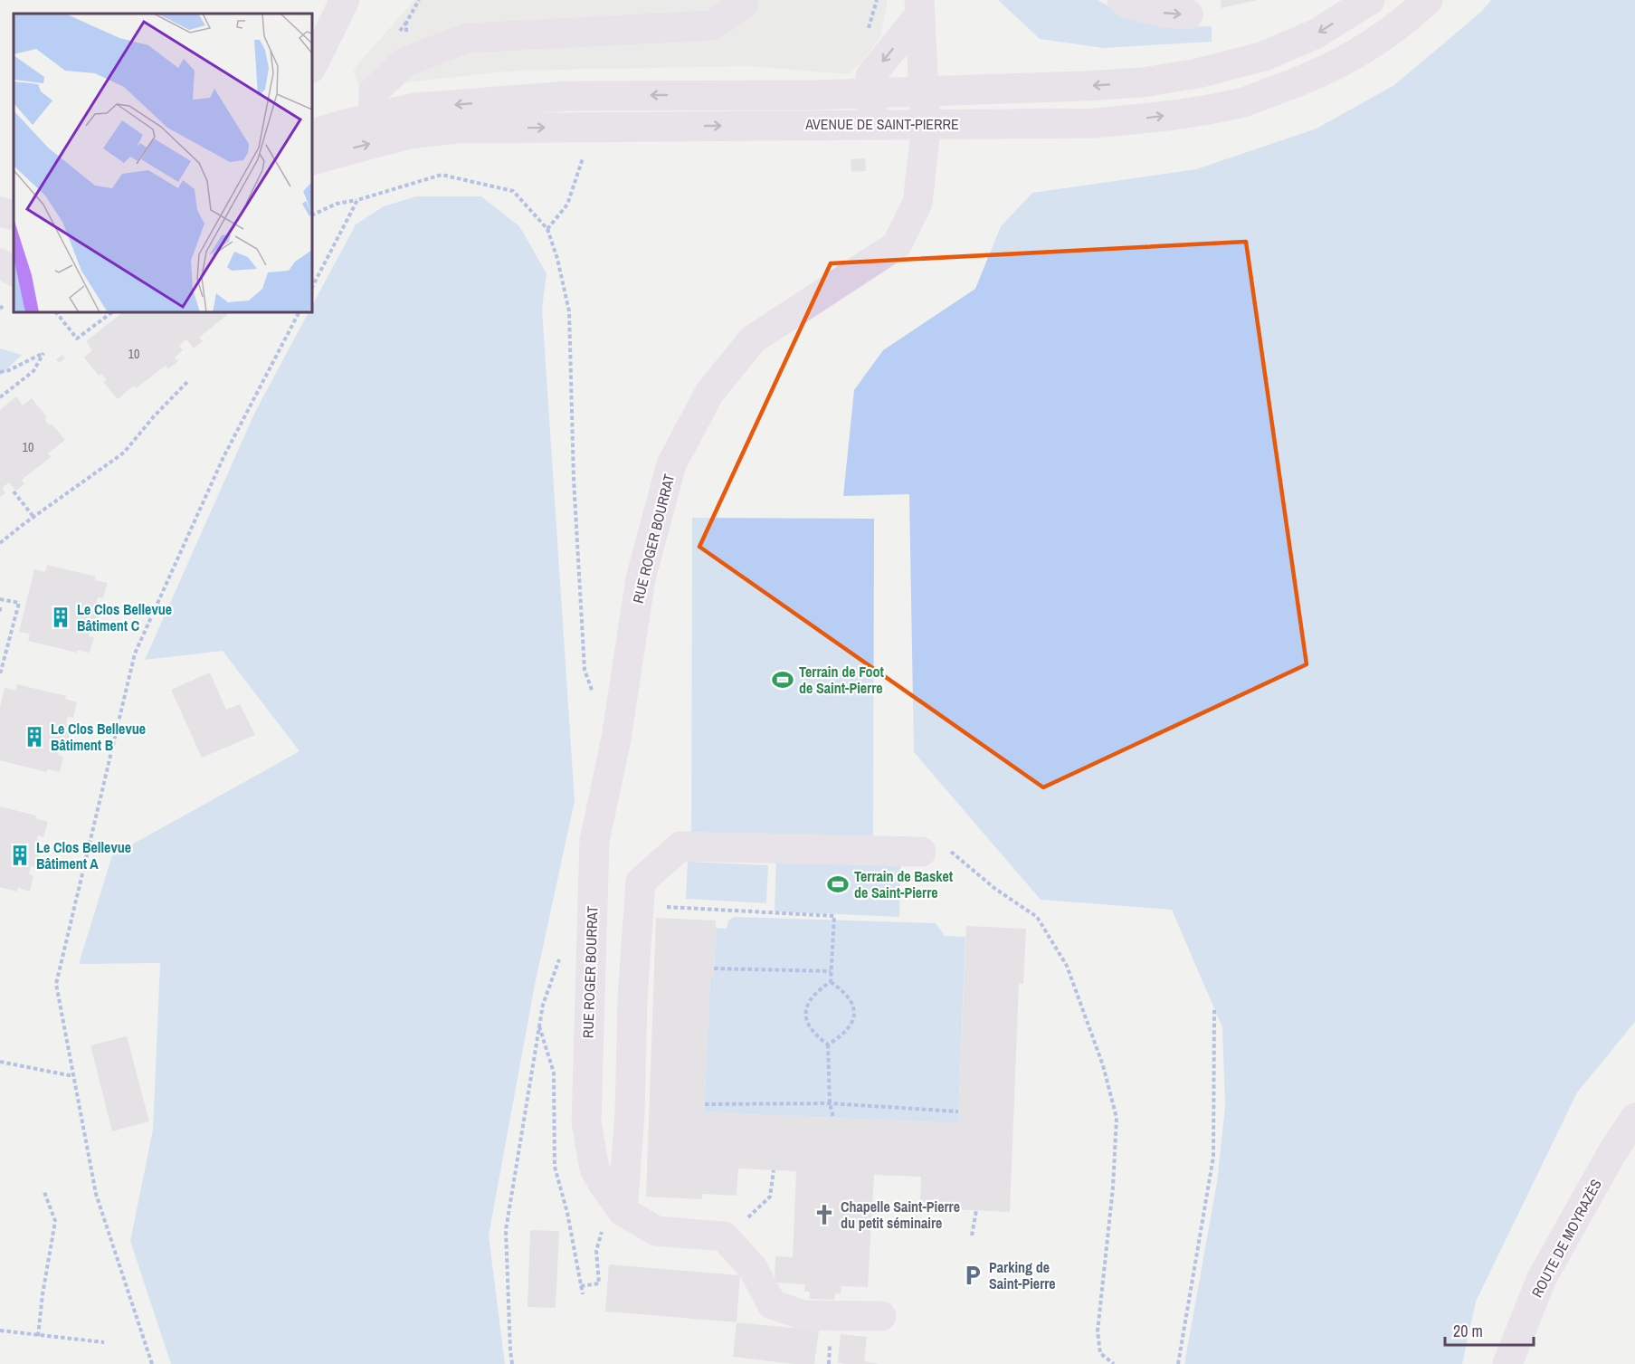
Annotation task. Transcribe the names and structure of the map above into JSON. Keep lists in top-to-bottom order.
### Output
{
  "streets": {
    "street": ["AVENUE DE SAINT-PIERRE", "RUE ROGER BOURRAT", "ROUTE DE MOYRAZÈS"]
  },
  "crossings": [
    ["AVENUE DE SAINT-PIERRE", "RUE ROGER BOURRAT"]
  ],
  "places": {
    "building": ["Le Clos Bellevue Bâtiment C", "Le Clos Bellevue Bâtiment B", "Le Clos Bellevue Bâtiment A"],
    "sports": ["Terrain de Foot de Saint-Pierre", "Terrain de Basket de Saint-Pierre"],
    "church": ["Chapelle Saint-Pierre du petit séminaire"],
    "parking": ["Parking de Saint-Pierre"]
  },
  "house_numbers": ["10", "10"],
  "scale_bar": "20 m"
}
